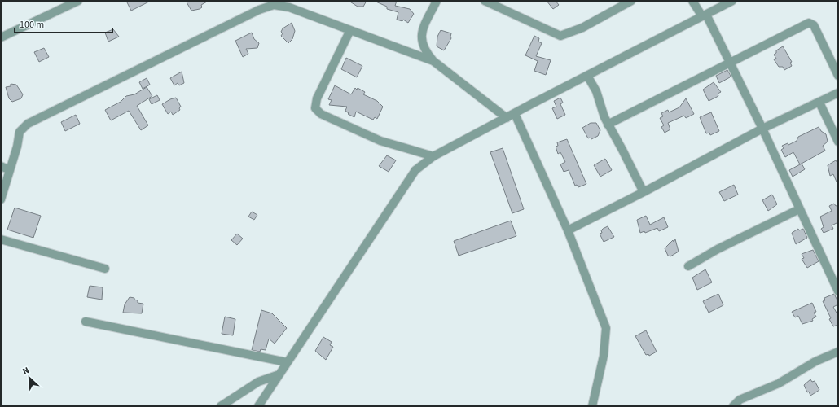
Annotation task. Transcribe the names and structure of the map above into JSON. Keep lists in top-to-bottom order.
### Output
{
  "scale_bar": "100 m",
  "north": "top left"
}
